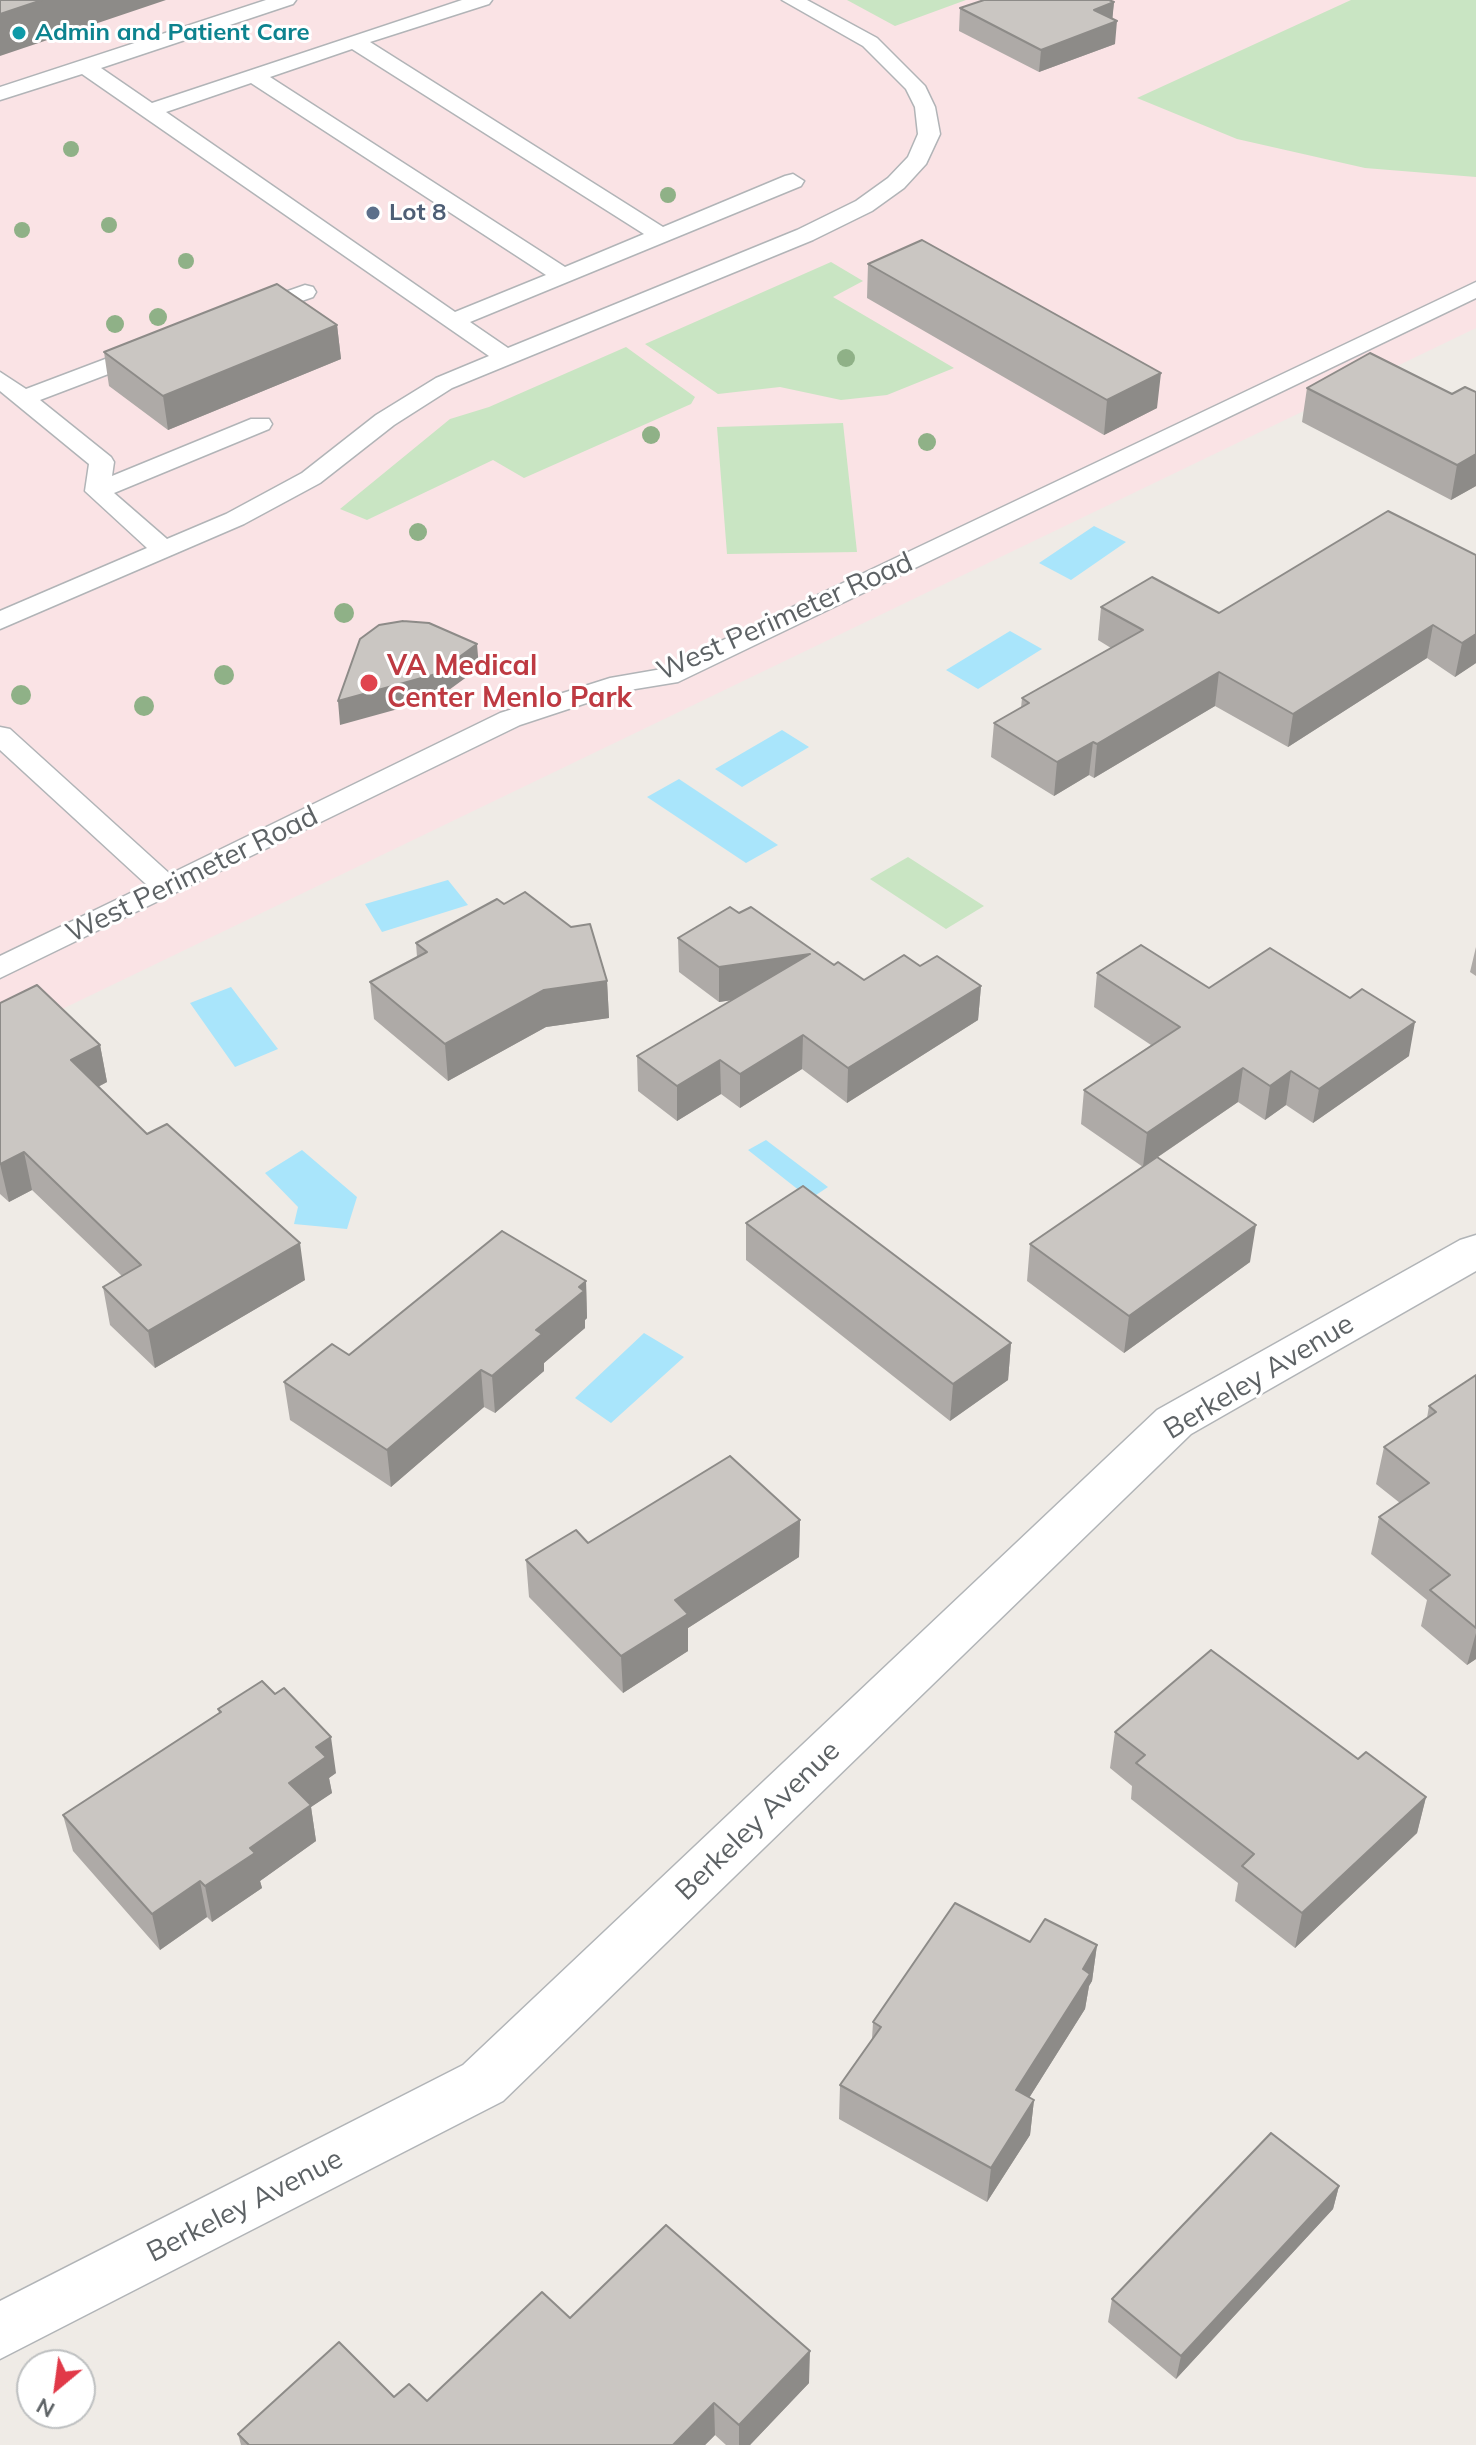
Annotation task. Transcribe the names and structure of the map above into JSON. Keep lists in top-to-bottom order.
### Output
{
  "streets": {
    "street": ["Berkeley Avenue"],
    "lane": ["West Perimeter Road"]
  },
  "places": ["Admin and Patient Care", "Lot 8", "VA Medical Center Menlo Park"],
  "north": "bottom left"
}
